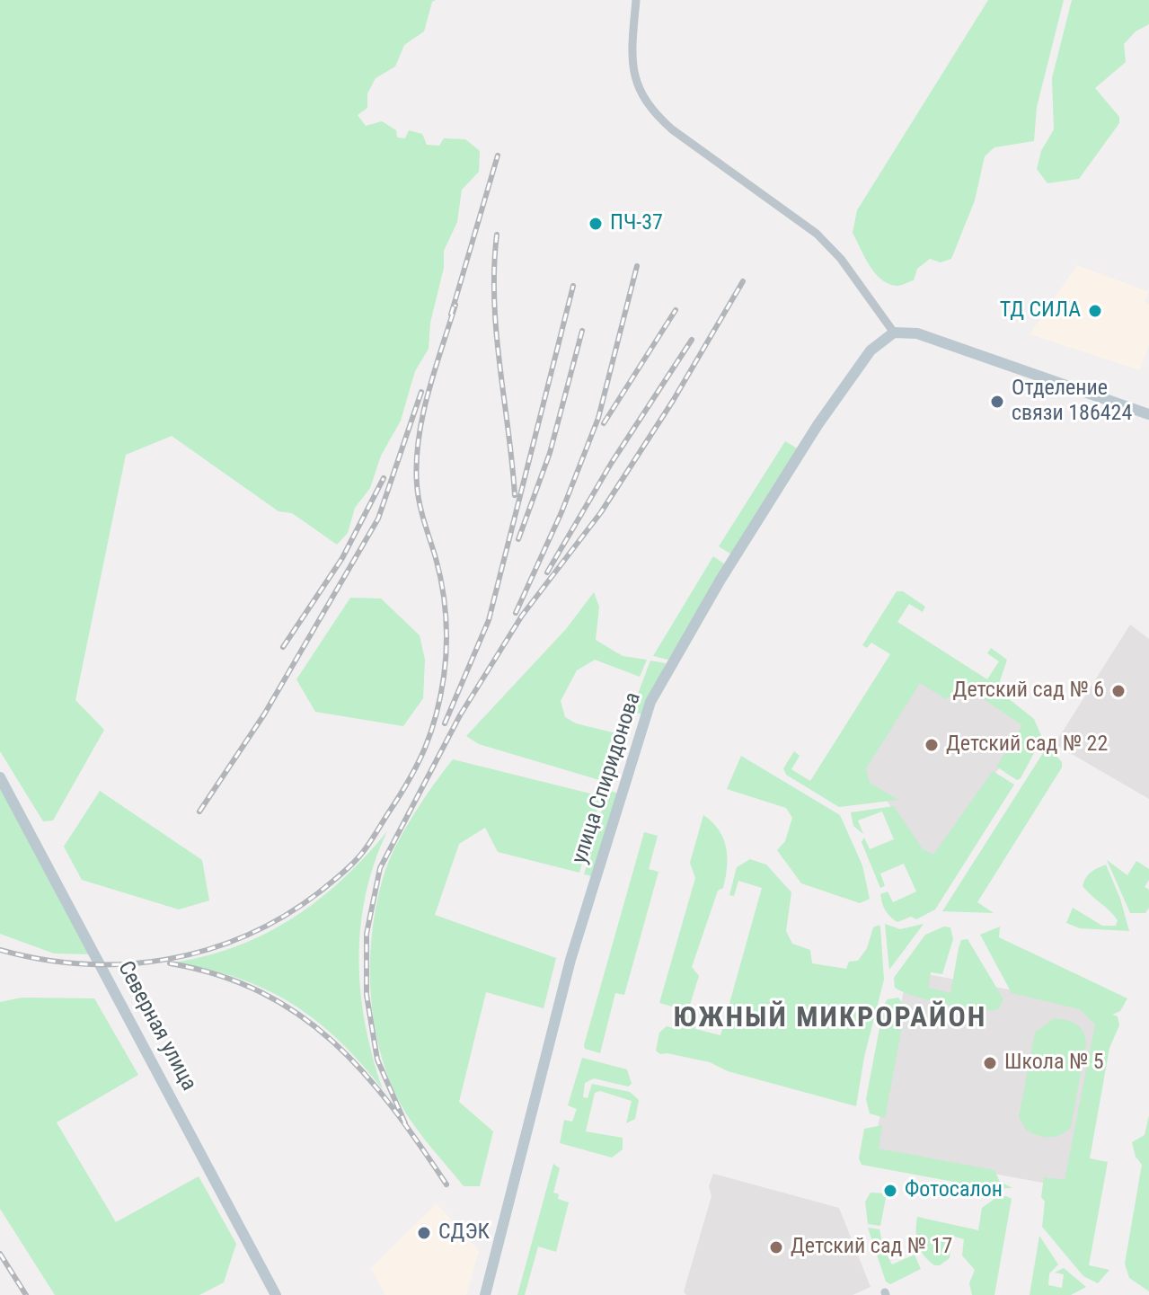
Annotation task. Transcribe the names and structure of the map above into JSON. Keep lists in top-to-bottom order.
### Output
{
  "streets": {
    "street": ["улица Спиридонова", "Северная улица"]
  },
  "districts": ["ЮЖНЫЙ МИКРОРАЙОН"],
  "places": [
    "ПЧ-37",
    "ТД СИЛА",
    "Отделение связи 186424",
    "Детский сад № 6",
    "Детский сад № 22",
    "Школа № 5",
    "Фотосалон",
    "СДЭК",
    "Детский сад № 17"
  ]
}
